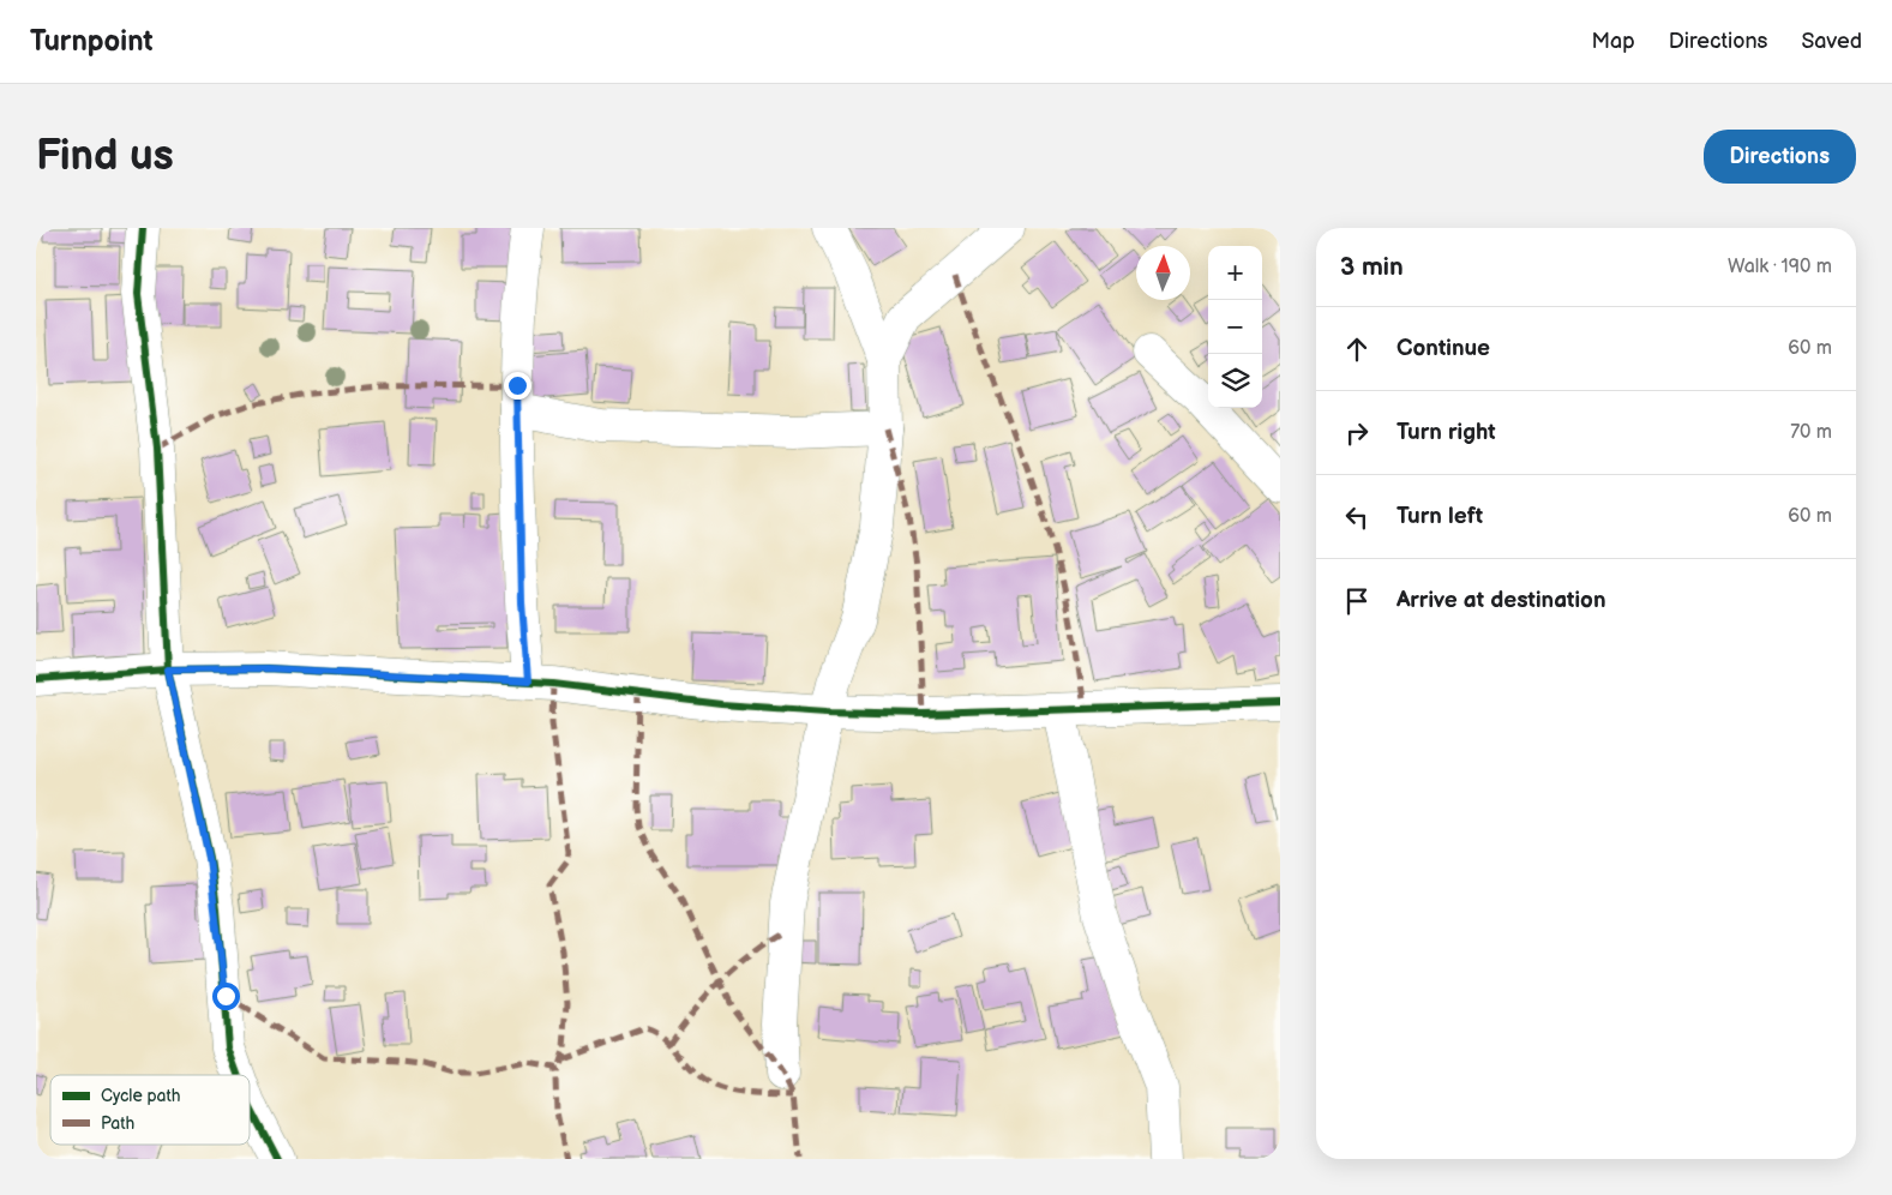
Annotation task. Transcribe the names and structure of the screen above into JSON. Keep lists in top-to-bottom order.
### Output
{
  "legend": ["Cycle path", "Path"],
  "north": "top",
  "page": {
    "header": "Turnpoint",
    "nav": ["Map", "Directions", "Saved"],
    "buttons": "Directions",
    "title": "Find us",
    "heading": ["3 min", "Walk · 190 m"],
    "map_buttons": ["+", "−"],
    "list": [
      ["Continue", "60 m"],
      ["Turn right", "70 m"],
      ["Turn left", "60 m"],
      "Arrive at destination"
    ]
  }
}
